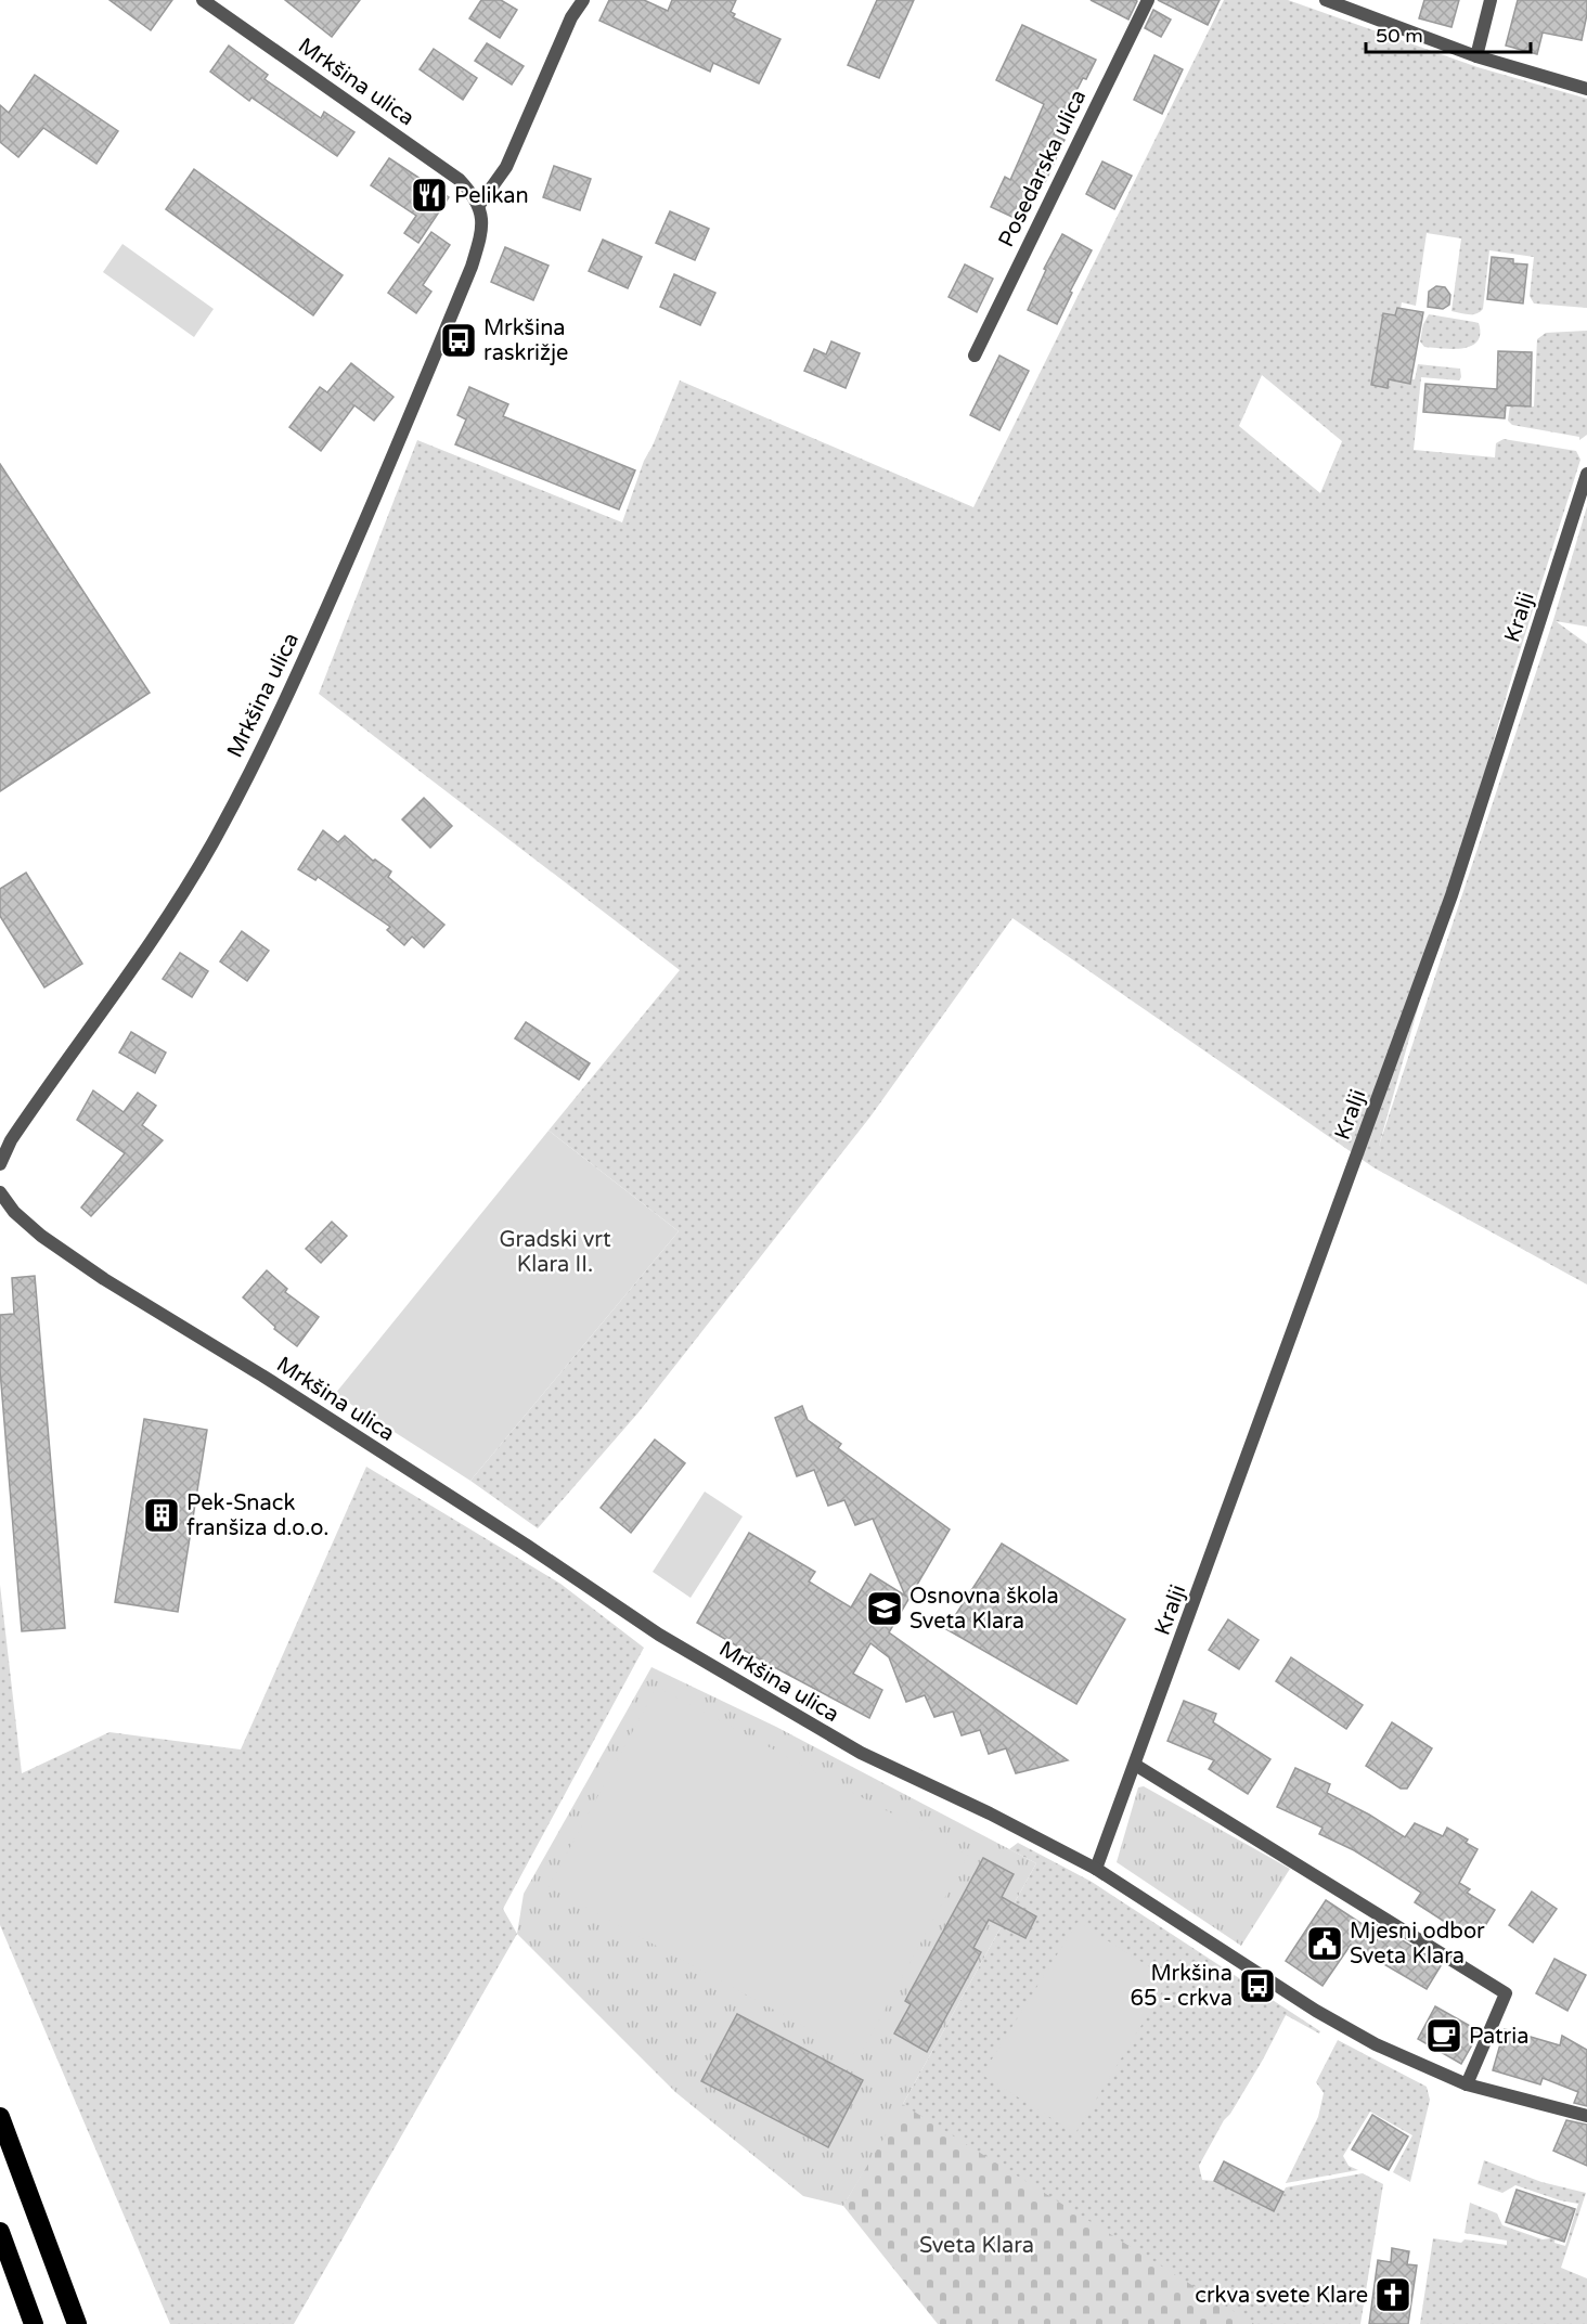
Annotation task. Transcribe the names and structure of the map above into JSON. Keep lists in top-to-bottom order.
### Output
{
  "streets": {
    "street": ["Mrkšina ulica", "Posedarska ulica", "Kralji"]
  },
  "crossings": [
    ["Mrkšina ulica", "Kralji"]
  ],
  "parks": ["Gradski vrt Klara II.", "Sveta Klara"],
  "places": {
    "restaurant": ["Pelikan"],
    "bus stop": ["Mrkšina raskrižje", "Mrkšina 65 - crkva"],
    "building": ["Pek-Snack franšiza d.o.o."],
    "school or university": ["Osnovna škola Sveta Klara"],
    "public building": ["Mjesni odbor Sveta Klara"],
    "cafe": ["Patria"],
    "church": ["crkva svete Klare"]
  },
  "scale_bar": "50 m"
}
